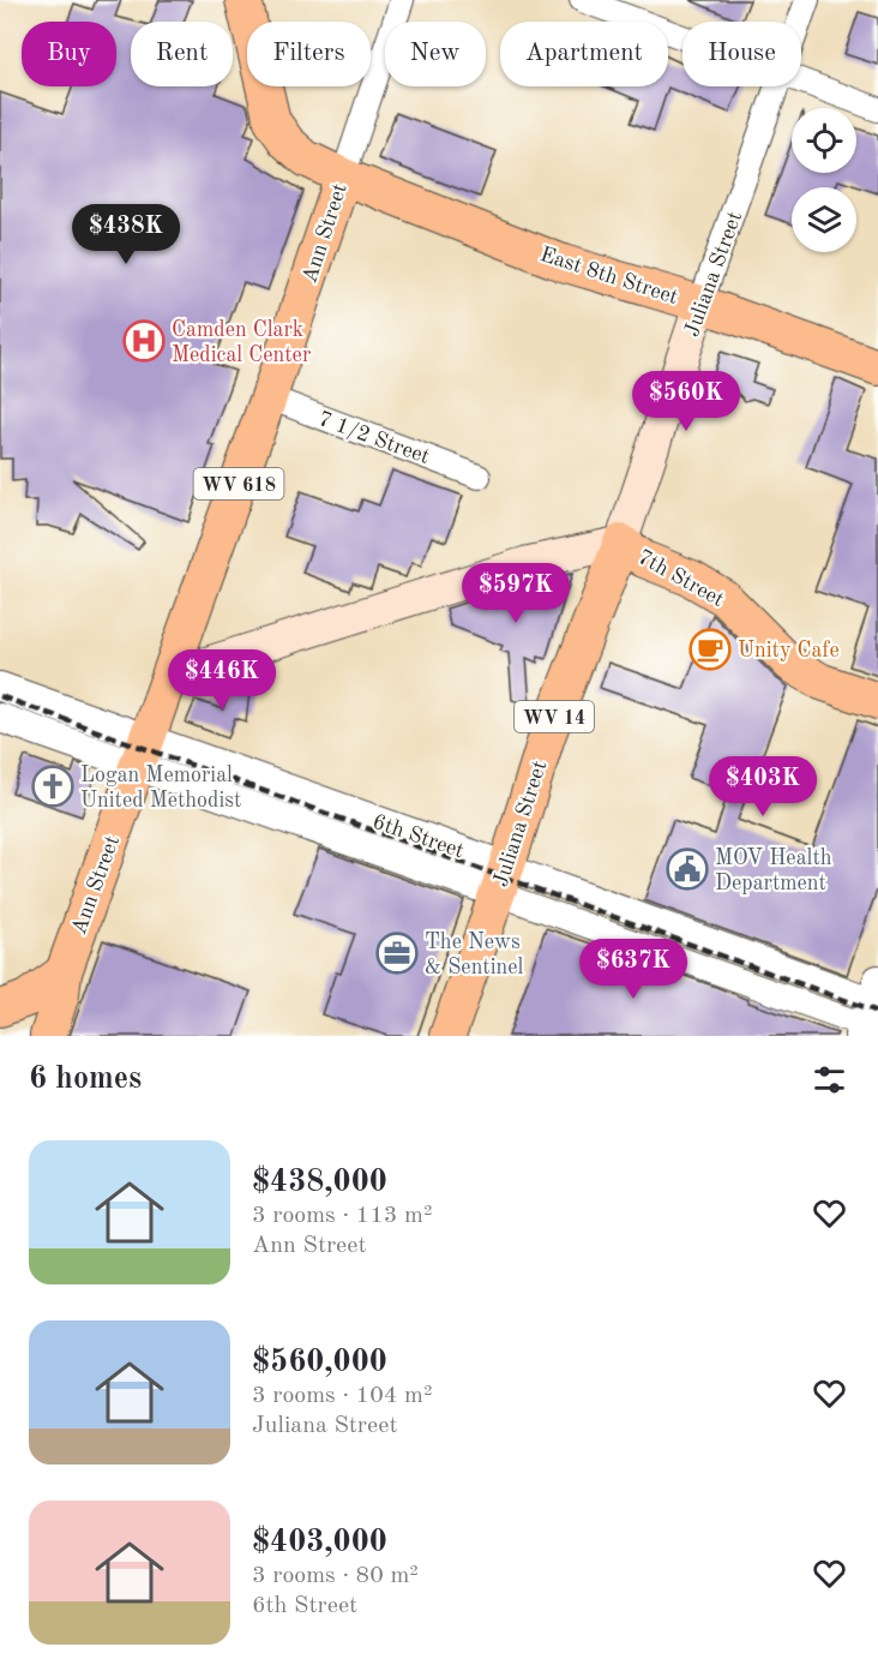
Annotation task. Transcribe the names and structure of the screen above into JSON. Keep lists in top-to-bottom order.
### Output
{
  "streets": {
    "main road": [
      "Ann Street",
      "Juliana Street",
      "East 8th Street",
      "WV 618",
      "7th Street",
      "WV 14"
    ],
    "street": ["7 1/2 Street", "6th Street"]
  },
  "crossings": [
    ["Ann Street", "East 8th Street"],
    ["Ann Street", "7 1/2 Street"],
    ["Ann Street", "7th Street"],
    ["Ann Street", "6th Street"],
    ["Juliana Street", "East 8th Street"],
    ["Juliana Street", "7th Street"],
    ["Juliana Street", "6th Street"]
  ],
  "places": {
    "hospital": ["Camden Clark Medical Center"],
    "cafe": ["Unity Cafe"],
    "church": ["Logan Memorial United Methodist"],
    "public building": ["MOV Health Department"],
    "office": ["The News & Sentinel"]
  },
  "page": {
    "chip": [
      "Buy",
      "Rent",
      "Filters",
      "New",
      "Apartment",
      "House"
    ],
    "price": [
      "$438K",
      "$560K",
      "$597K",
      "$446K",
      "$403K",
      "$637K"
    ],
    "heading": "6 homes",
    "list": [
      {
        "name": "$438,000",
        "note": "3 rooms · 113 m² · Ann Street"
      },
      {
        "name": "$560,000",
        "note": "3 rooms · 104 m² · Juliana Street"
      },
      {
        "name": "$403,000",
        "note": "3 rooms · 80 m² · 6th Street"
      }
    ]
  }
}
